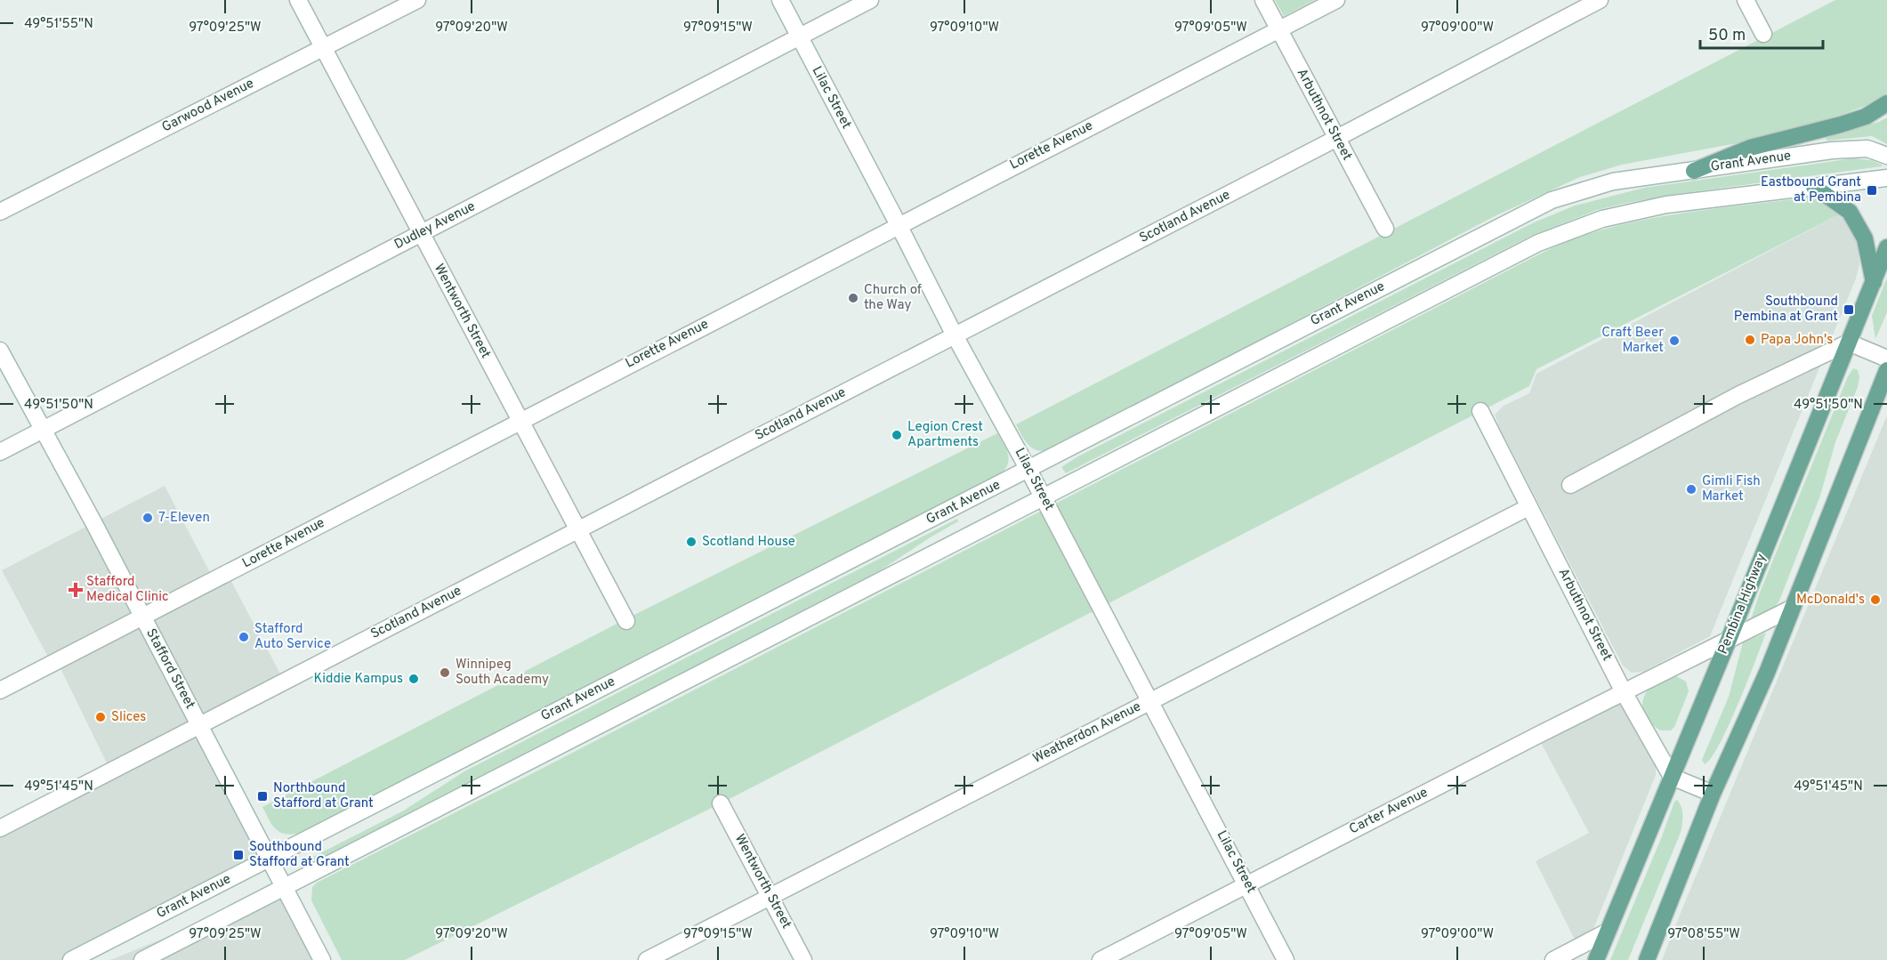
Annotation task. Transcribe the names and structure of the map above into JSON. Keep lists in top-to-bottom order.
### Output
{
  "streets": {
    "main road": ["Pembina Highway"],
    "street": [
      "Lilac Street",
      "Garwood Avenue",
      "Arbuthnot Street",
      "Lorette Avenue",
      "Grant Avenue",
      "Scotland Avenue",
      "Dudley Avenue",
      "Wentworth Street",
      "Stafford Street",
      "Weatherdon Avenue",
      "Carter Avenue"
    ]
  },
  "crossings": [
    ["Lilac Street", "Lorette Avenue"],
    ["Lilac Street", "Grant Avenue"],
    ["Lilac Street", "Scotland Avenue"],
    ["Lilac Street", "Dudley Avenue"],
    ["Lilac Street", "Weatherdon Avenue"],
    ["Lilac Street", "Carter Avenue"],
    ["Garwood Avenue", "Wentworth Street"],
    ["Arbuthnot Street", "Lorette Avenue"],
    ["Arbuthnot Street", "Scotland Avenue"],
    ["Arbuthnot Street", "Pembina Highway"],
    ["Arbuthnot Street", "Weatherdon Avenue"],
    ["Arbuthnot Street", "Carter Avenue"],
    ["Lorette Avenue", "Wentworth Street"],
    ["Lorette Avenue", "Stafford Street"],
    ["Grant Avenue", "Stafford Street"],
    ["Scotland Avenue", "Wentworth Street"],
    ["Scotland Avenue", "Stafford Street"],
    ["Dudley Avenue", "Wentworth Street"],
    ["Dudley Avenue", "Stafford Street"],
    ["Wentworth Street", "Weatherdon Avenue"],
    ["Pembina Highway", "Carter Avenue"]
  ],
  "places": {
    "transit": [
      "Eastbound Grant at Pembina",
      "Southbound Pembina at Grant",
      "Northbound Stafford at Grant",
      "Southbound Stafford at Grant"
    ],
    "other": [
      "Church of the Way",
      "Papa John's",
      "Craft Beer Market",
      "Legion Crest Apartments",
      "Gimli Fish Market",
      "7-Eleven",
      "Scotland House",
      "McDonald's",
      "Stafford Auto Service",
      "Winnipeg South Academy",
      "Kiddie Kampus",
      "Slices"
    ],
    "health": ["Stafford Medical Clinic"]
  },
  "scale_bar": "50 m",
  "coordinates": [
    "49°51'55\"N",
    "97°09'25\"W",
    "97°09'20\"W",
    "97°09'15\"W",
    "97°09'10\"W",
    "97°09'05\"W",
    "97°09'00\"W",
    "49°51'50\"N",
    "49°51'45\"N",
    "97°08'55\"W"
  ]
}
